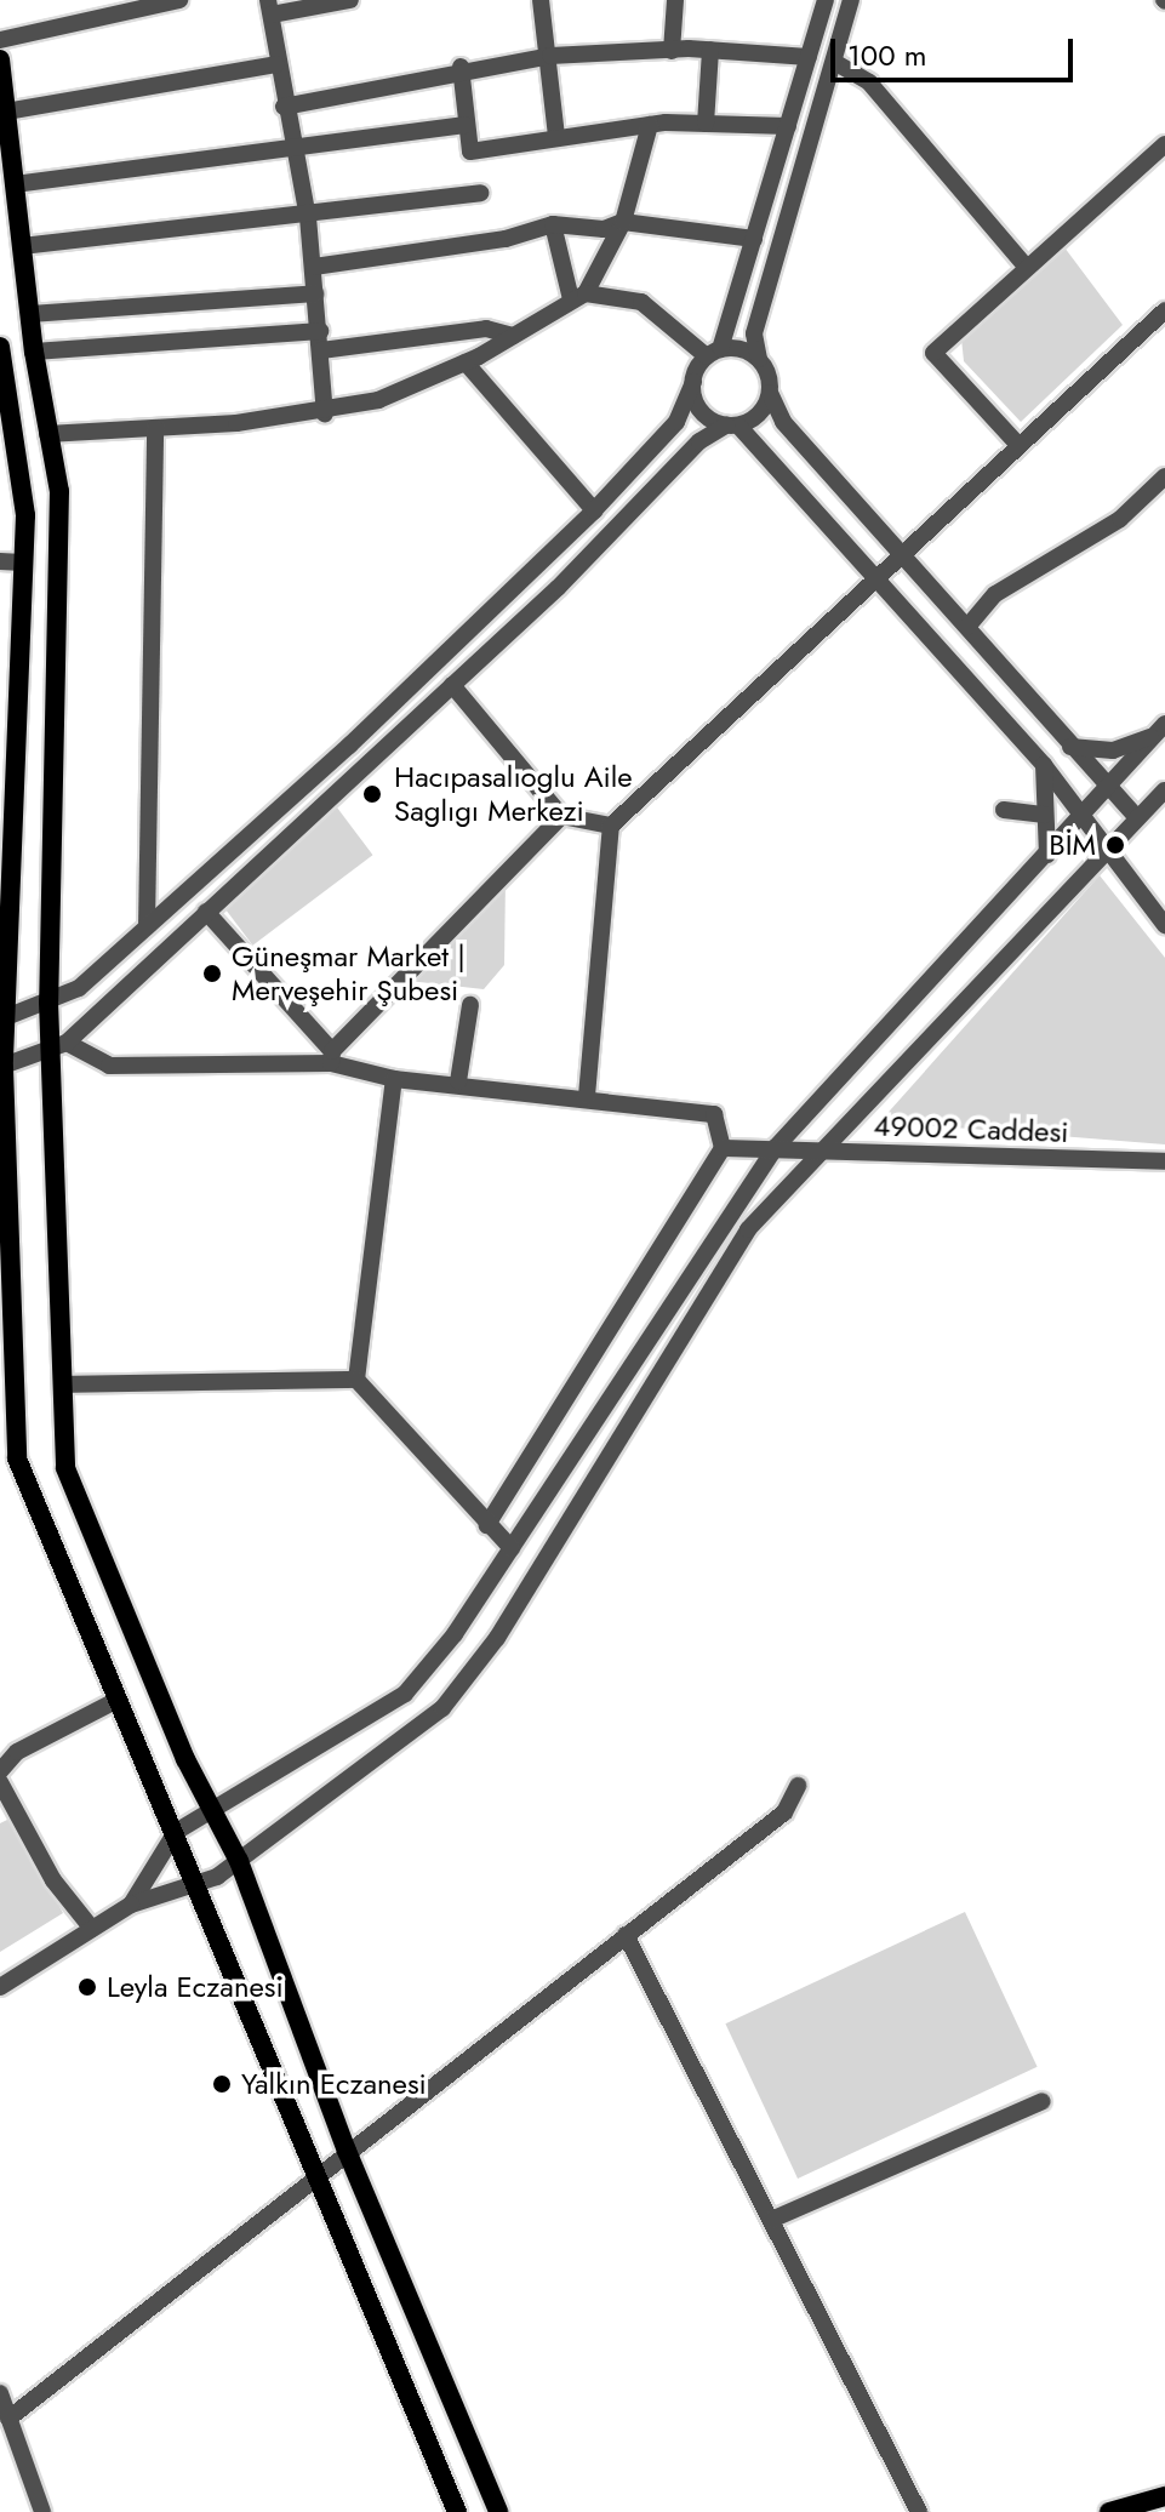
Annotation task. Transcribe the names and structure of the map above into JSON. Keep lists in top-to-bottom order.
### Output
{
  "streets": {
    "street": ["49002 Caddesi"]
  },
  "places": [
    "Hacıpasalıoglu Aile Saglıgı Merkezi",
    "BİM",
    "Güneşmar Market | Merveşehir Şubesi",
    "Leyla Eczanesi",
    "Yalkın Eczanesi"
  ],
  "scale_bar": "100 m"
}
